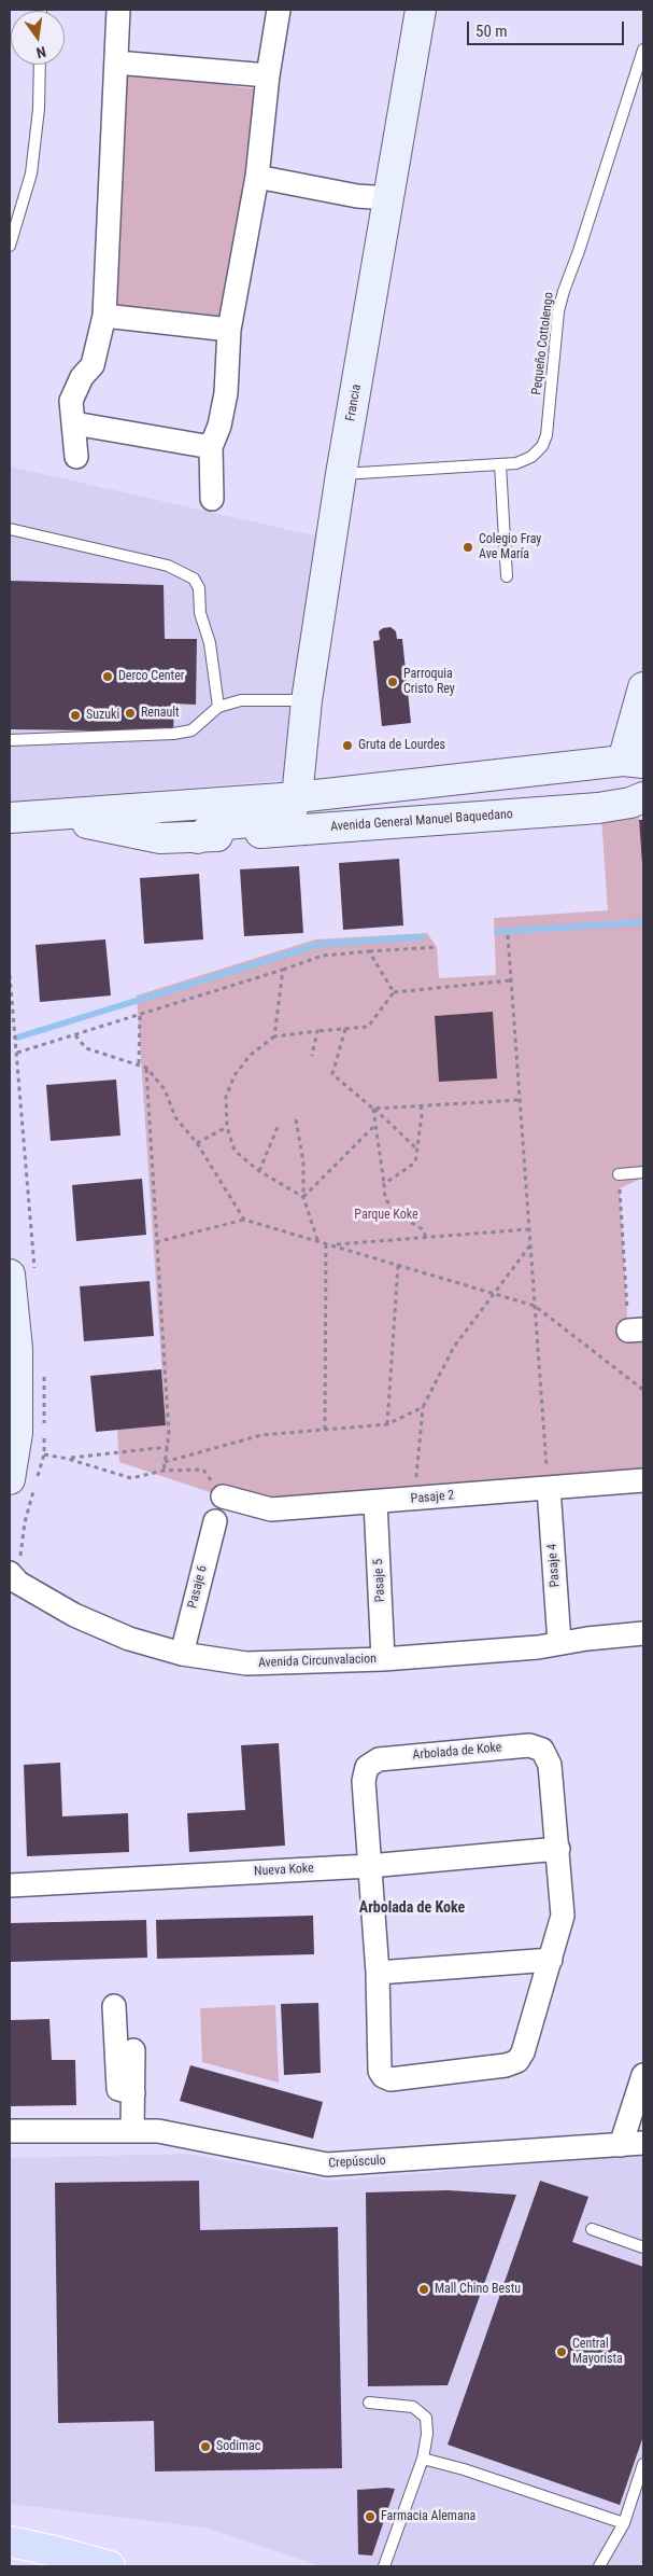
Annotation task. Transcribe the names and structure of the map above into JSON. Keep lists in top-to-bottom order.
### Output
{
  "streets": {
    "main road": ["Francia", "Avenida General Manuel Baquedano"],
    "street": [
      "Pasaje 2",
      "Pasaje 4",
      "Pasaje 5",
      "Pasaje 6",
      "Avenida Circunvalacion",
      "Arbolada de Koke",
      "Nueva Koke",
      "Crepúsculo"
    ],
    "lane": ["Pequeño Cottolengo"]
  },
  "crossings": [
    ["Pequeño Cottolengo", "Francia"],
    ["Francia", "Avenida General Manuel Baquedano"],
    ["Pasaje 2", "Pasaje 4"],
    ["Pasaje 2", "Pasaje 5"],
    ["Pasaje 4", "Avenida Circunvalacion"],
    ["Pasaje 5", "Avenida Circunvalacion"],
    ["Pasaje 6", "Avenida Circunvalacion"],
    ["Arbolada de Koke", "Nueva Koke"]
  ],
  "districts": ["Arbolada de Koke"],
  "parks": ["Parque Koke"],
  "places": [
    "Colegio Fray Ave María",
    "Derco Center",
    "Parroquia Cristo Rey",
    "Renault",
    "Suzuki",
    "Gruta de Lourdes",
    "Mall Chino Bestu",
    "Central Mayorista",
    "Sodimac",
    "Farmacia Alemana"
  ],
  "scale_bar": "50 m",
  "north": "bottom"
}
